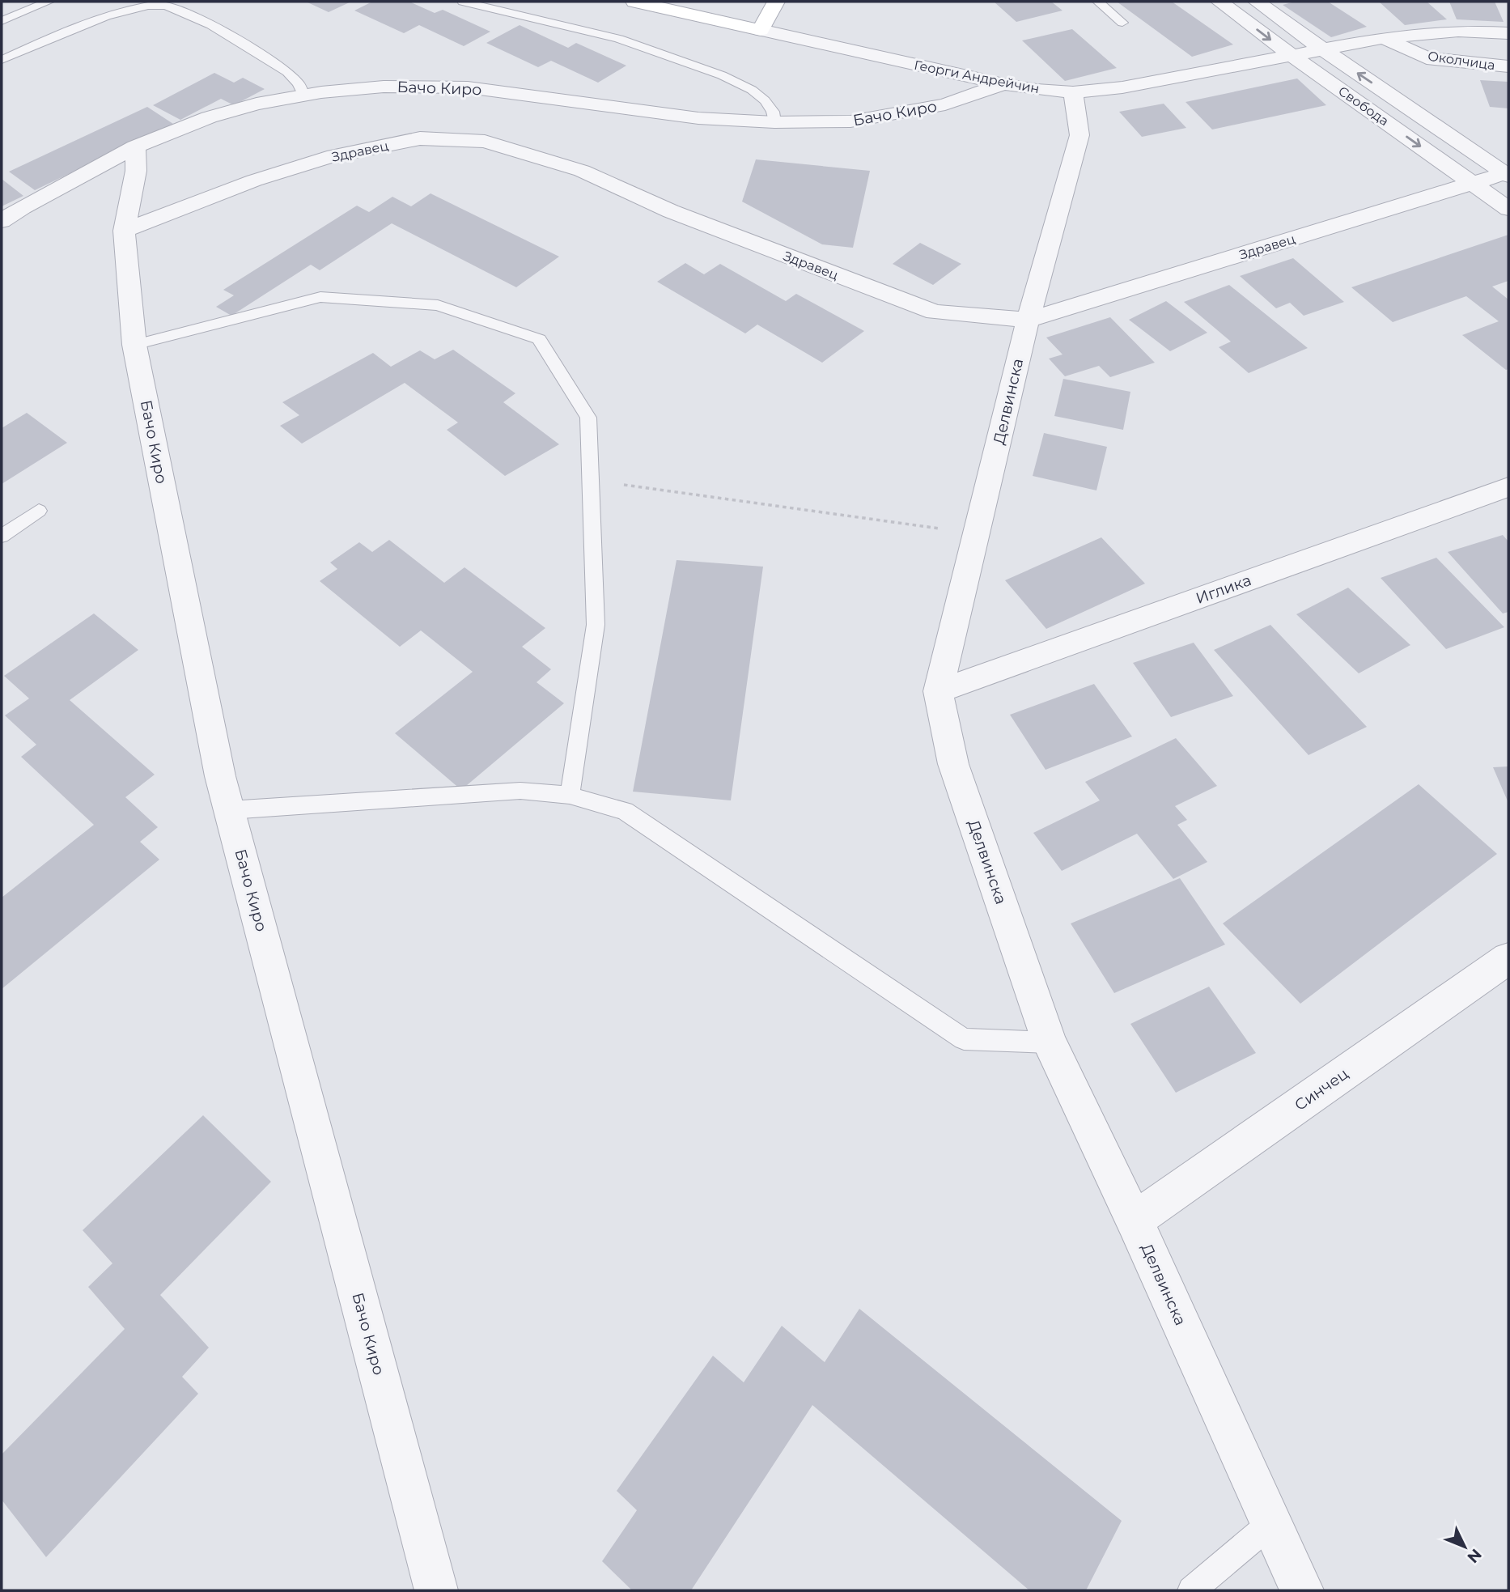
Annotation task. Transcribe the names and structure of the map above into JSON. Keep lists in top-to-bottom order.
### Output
{
  "streets": {
    "street": [
      "Околчица",
      "Георги Андрейчин",
      "Бачо Киро",
      "Свобода",
      "Здравец",
      "Делвинска",
      "Иглика",
      "Синчец"
    ]
  },
  "crossings": [
    ["Околчица", "Георги Андрейчин"],
    ["Георги Андрейчин", "Бачо Киро"],
    ["Георги Андрейчин", "Свобода"],
    ["Георги Андрейчин", "Делвинска"],
    ["Бачо Киро", "Здравец"],
    ["Свобода", "Здравец"],
    ["Здравец", "Делвинска"],
    ["Делвинска", "Иглика"],
    ["Делвинска", "Синчец"]
  ],
  "north": "bottom right"
}
